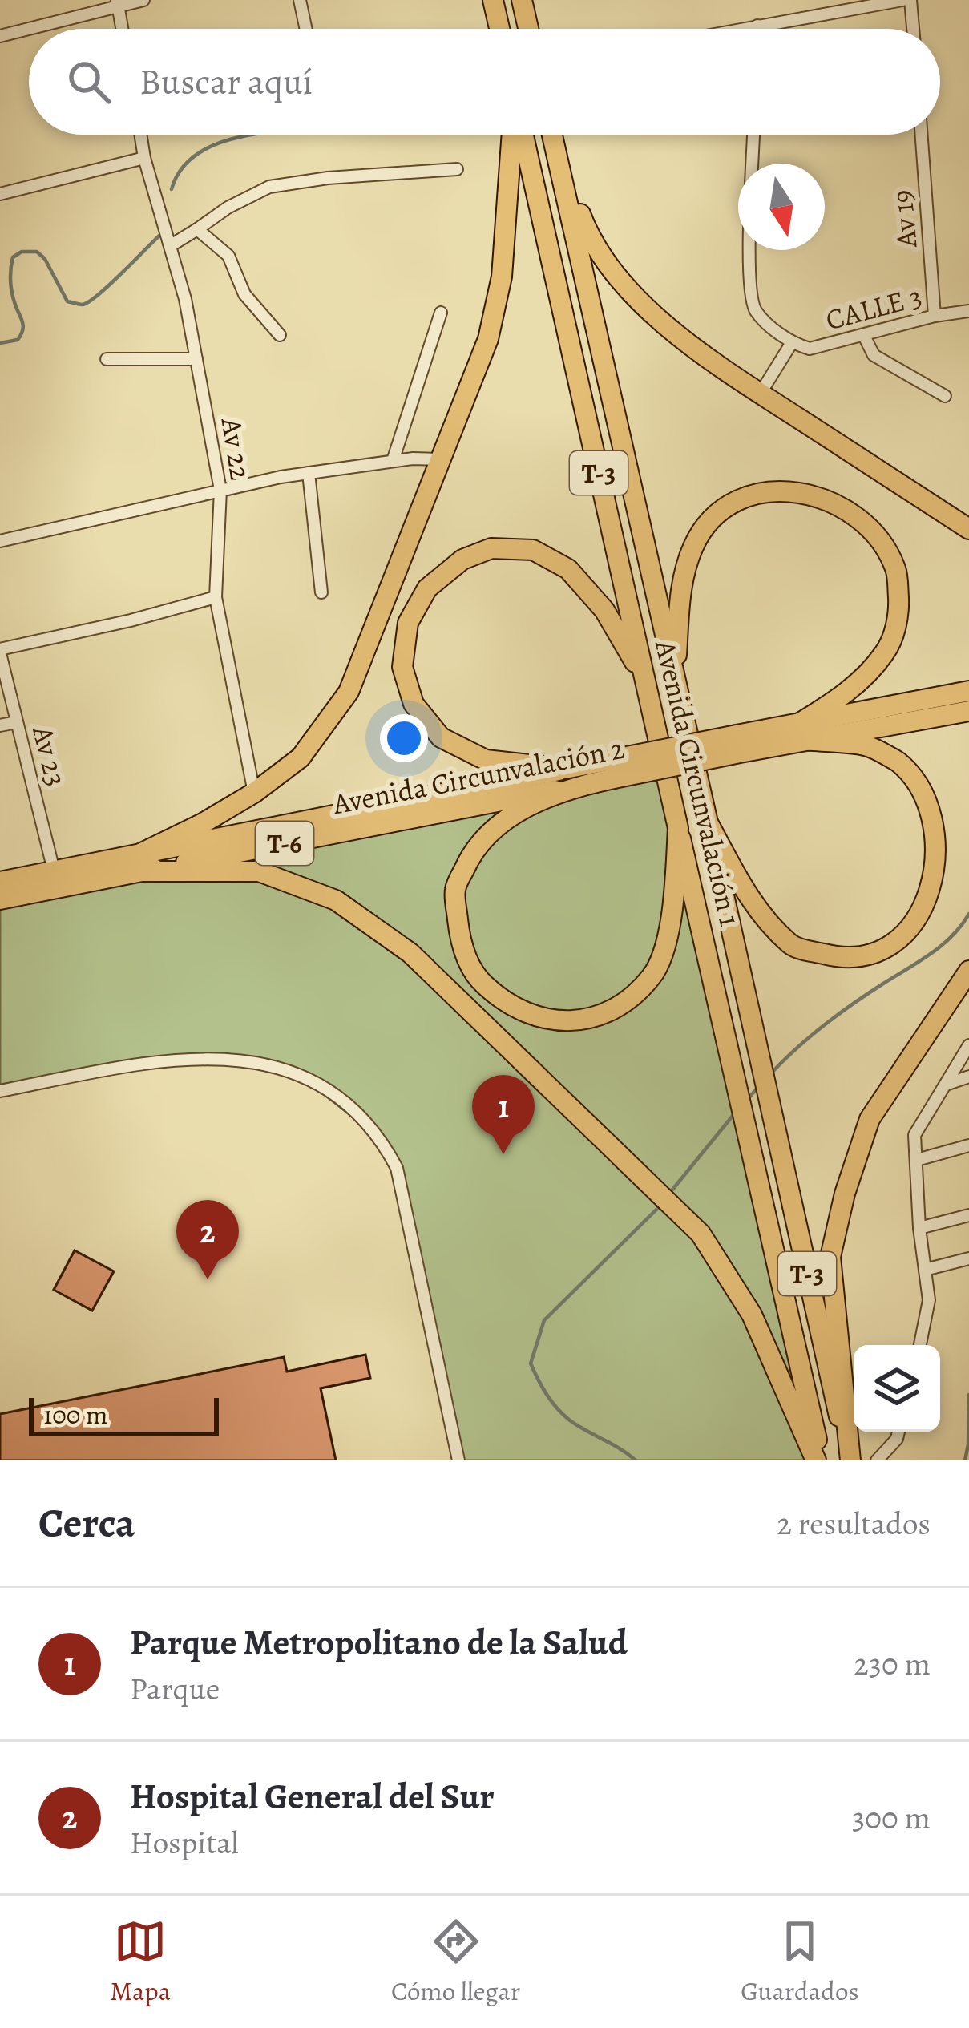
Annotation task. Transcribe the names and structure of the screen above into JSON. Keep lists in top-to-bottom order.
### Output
{
  "streets": {
    "main road": [
      "T-3",
      "Avenida Circunvalación 2",
      "Avenida Circunvalación 1",
      "T-6"
    ],
    "street": [
      "Av 19",
      "CALLE 3",
      "Av 22",
      "Av 23"
    ]
  },
  "crossings": [
    ["Av 19", "CALLE 3"],
    ["Av 23", "Avenida Circunvalación 2"]
  ],
  "scale_bar": "100 m",
  "north": "bottom",
  "page": {
    "search": "Buscar aquí",
    "pins": ["1", "2"],
    "scale": "100 m",
    "heading": ["Cerca", "2 resultados"],
    "list": [
      {
        "mark": "1",
        "name": "Parque Metropolitano de la Salud",
        "note": "Parque",
        "value": "230 m"
      },
      {
        "mark": "2",
        "name": "Hospital General del Sur",
        "note": "Hospital",
        "value": "300 m"
      }
    ],
    "nav": ["Mapa", "Cómo llegar", "Guardados"]
  }
}
